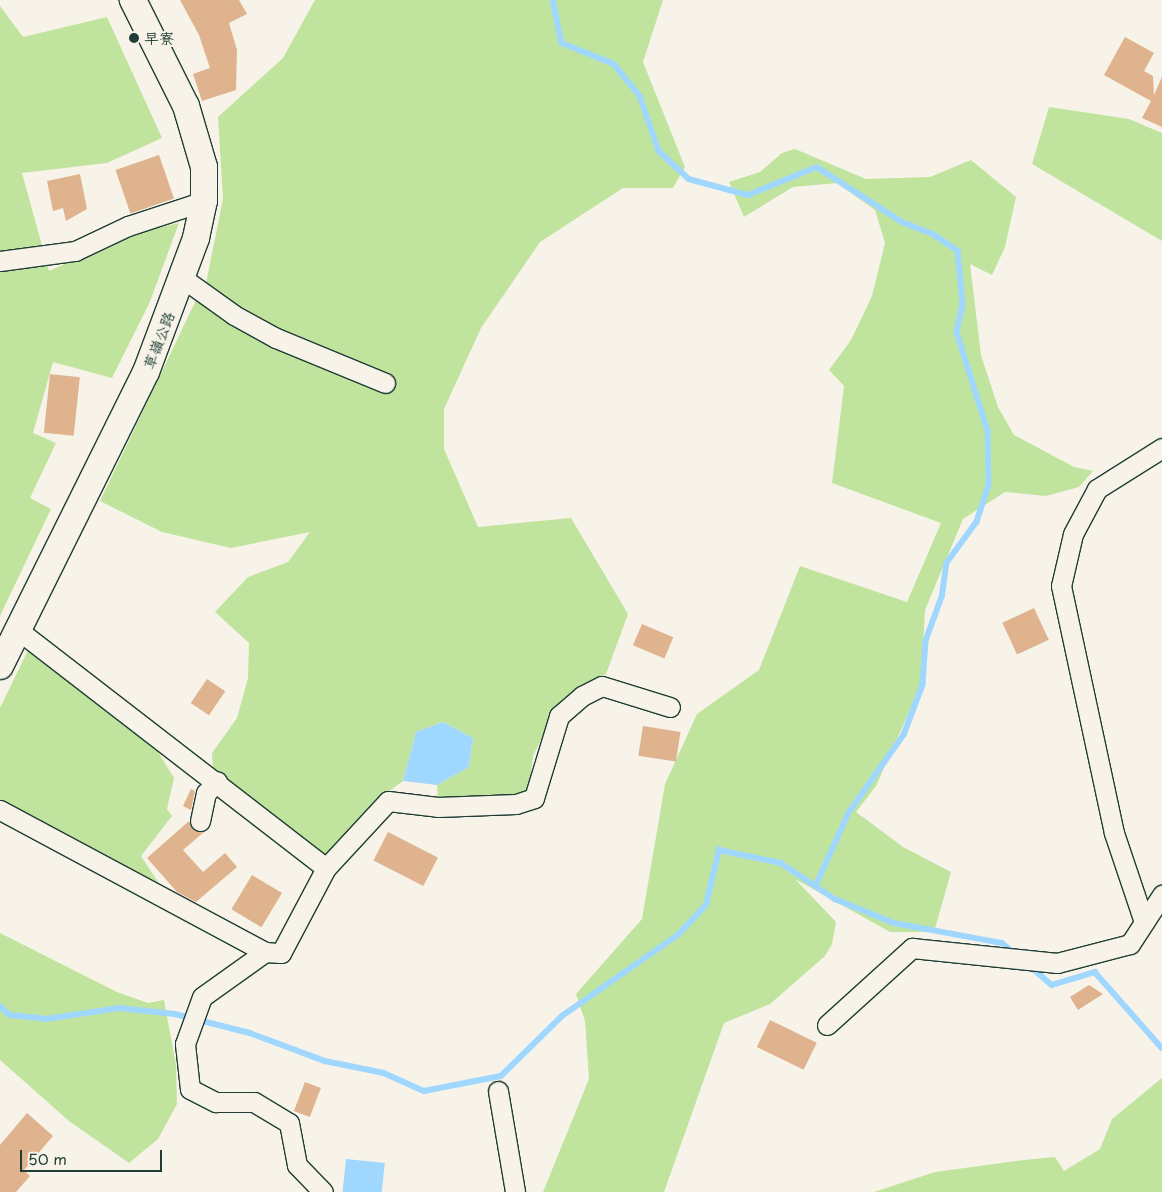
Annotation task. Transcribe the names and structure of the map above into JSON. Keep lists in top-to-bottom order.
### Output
{
  "streets": {
    "main road": ["草嶺公路"]
  },
  "places": ["早寮"],
  "scale_bar": "50 m"
}
